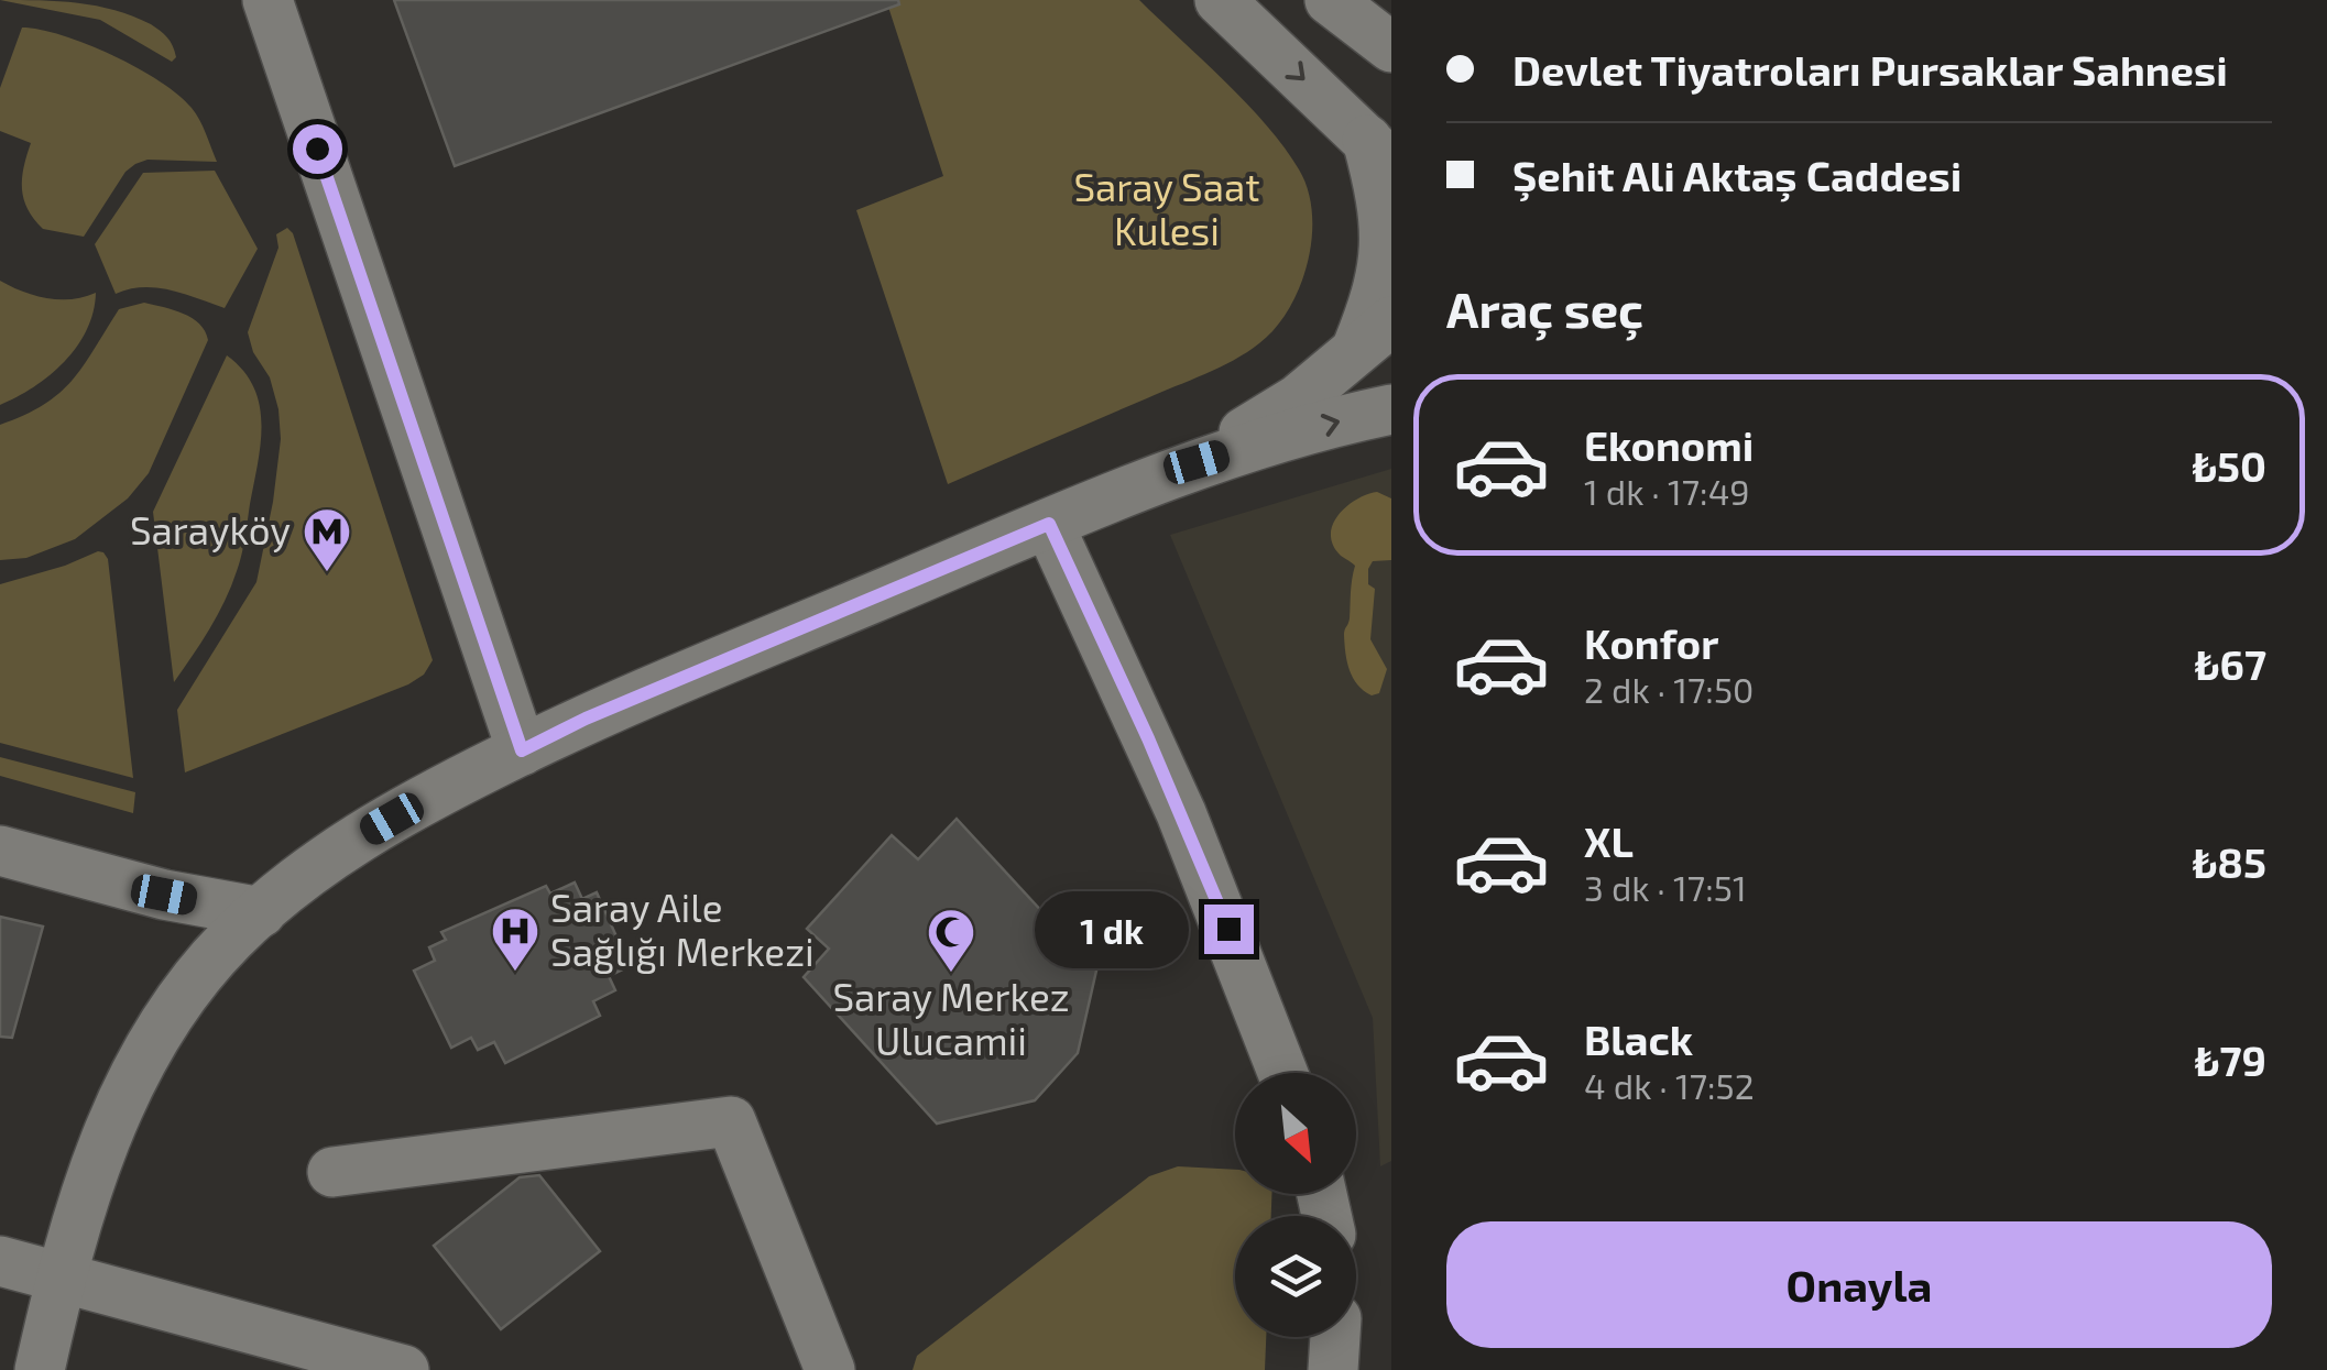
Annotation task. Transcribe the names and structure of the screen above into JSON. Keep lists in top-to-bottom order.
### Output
{
  "parks": ["Saray Saat Kulesi"],
  "places": {
    "metro station": ["Sarayköy"],
    "hospital": ["Saray Aile Sağlığı Merkezi"],
    "mosque": ["Saray Merkez Ulucamii"]
  },
  "north": "bottom right",
  "page": {
    "banner": ["Devlet Tiyatroları Pursaklar Sahnesi", "Şehit Ali Aktaş Caddesi"],
    "heading": "Araç seç",
    "list": [
      {
        "name": "Ekonomi",
        "note": "1 dk · 17:49",
        "value": "₺50"
      },
      {
        "name": "Konfor",
        "note": "2 dk · 17:50",
        "value": "₺67"
      },
      {
        "name": "XL",
        "note": "3 dk · 17:51",
        "value": "₺85"
      },
      {
        "name": "Black",
        "note": "4 dk · 17:52",
        "value": "₺79"
      }
    ],
    "bubble": "1 dk",
    "buttons": "Onayla"
  }
}
